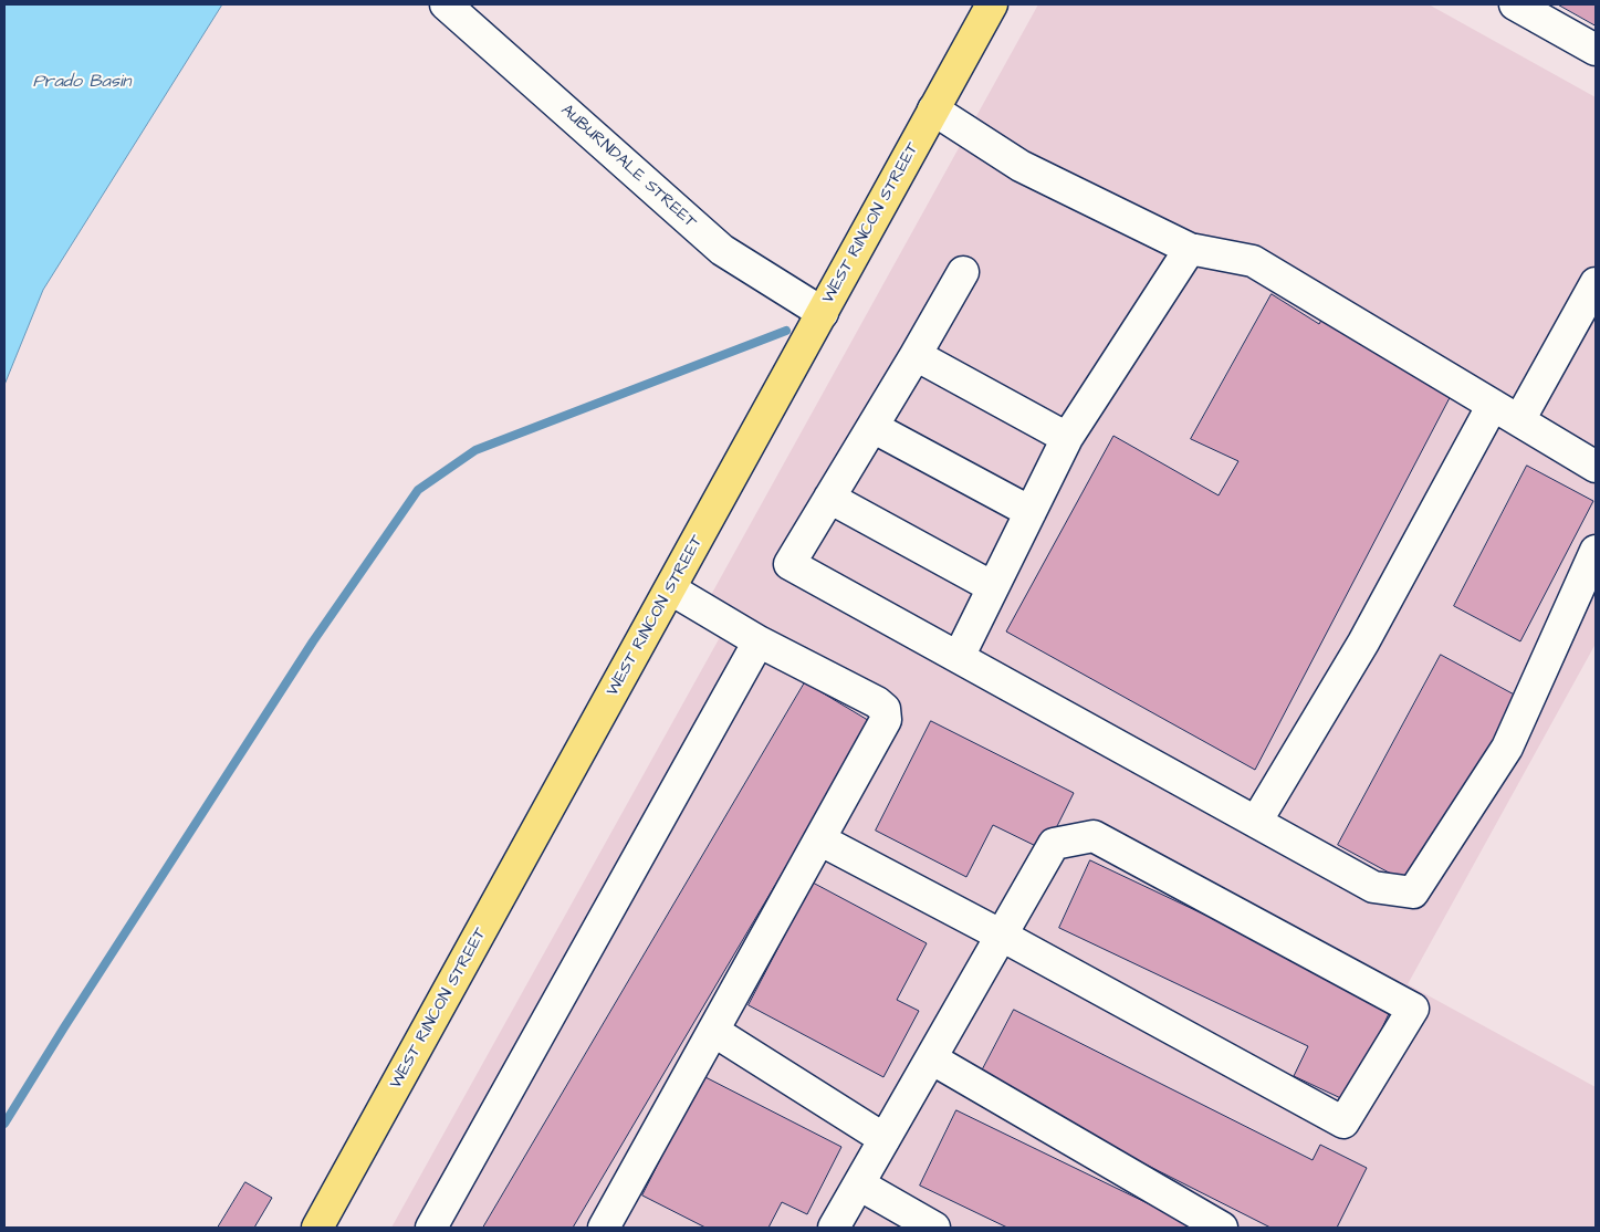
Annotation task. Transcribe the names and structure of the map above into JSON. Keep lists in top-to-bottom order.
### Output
{
  "streets": {
    "main road": ["WEST RINCON STREET"],
    "street": ["AUBURNDALE STREET"]
  },
  "crossings": [
    ["AUBURNDALE STREET", "WEST RINCON STREET"]
  ],
  "water": ["Prado Basin"]
}
